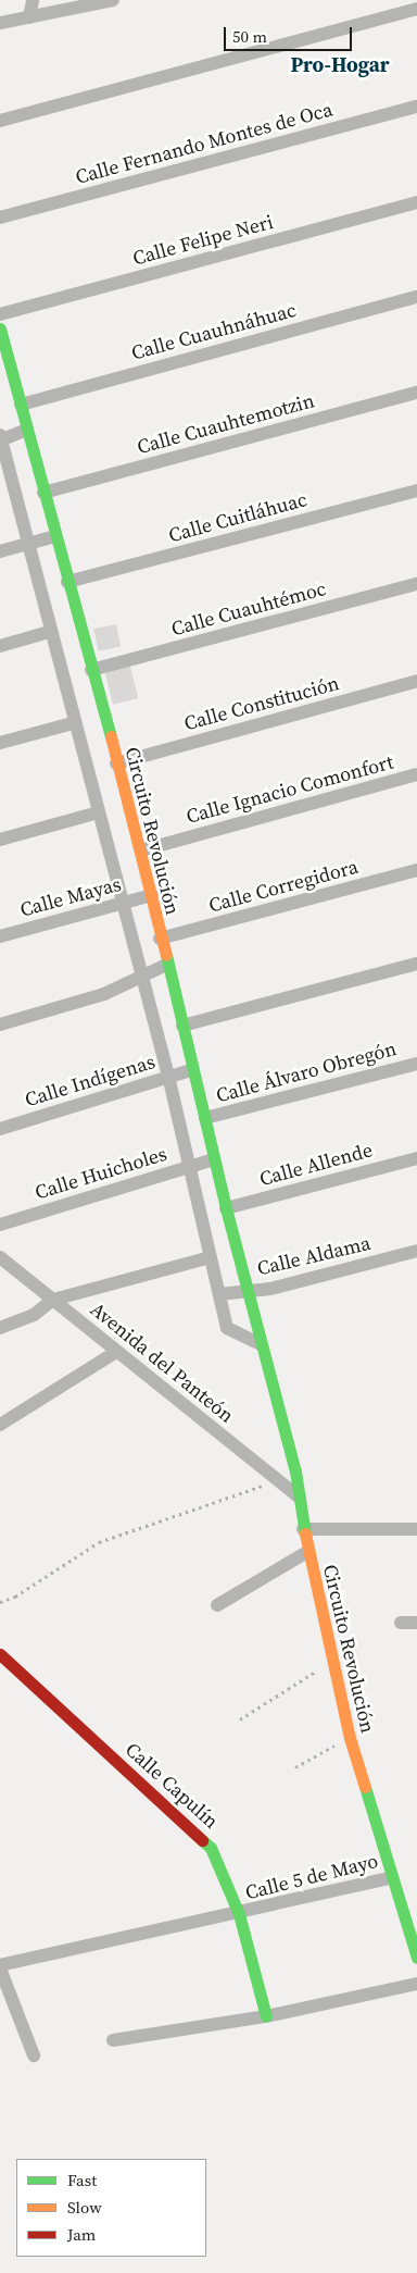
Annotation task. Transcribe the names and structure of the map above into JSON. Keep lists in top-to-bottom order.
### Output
{
  "streets": {
    "street": [
      "Calle Fernando Montes de Oca",
      "Calle Felipe Neri",
      "Calle Cuauhnáhuac",
      "Calle Cuauhtemotzin",
      "Calle Cuitláhuac",
      "Calle Cuauhtémoc",
      "Calle Constitución",
      "Calle Ignacio Comonfort",
      "Circuito Revolución",
      "Calle Corregidora",
      "Calle Mayas",
      "Calle Álvaro Obregón",
      "Calle Indígenas",
      "Calle Allende",
      "Calle Huicholes",
      "Calle Aldama",
      "Avenida del Panteón",
      "Calle Capulín",
      "Calle 5 de Mayo"
    ]
  },
  "crossings": [
    ["Calle Cuauhnáhuac", "Circuito Revolución"],
    ["Calle Cuauhtemotzin", "Circuito Revolución"],
    ["Calle Cuitláhuac", "Circuito Revolución"],
    ["Calle Cuauhtémoc", "Circuito Revolución"],
    ["Calle Constitución", "Circuito Revolución"],
    ["Calle Ignacio Comonfort", "Circuito Revolución"],
    ["Circuito Revolución", "Calle Corregidora"],
    ["Circuito Revolución", "Calle Mayas"],
    ["Circuito Revolución", "Calle Álvaro Obregón"],
    ["Circuito Revolución", "Calle Indígenas"],
    ["Circuito Revolución", "Calle Allende"],
    ["Circuito Revolución", "Calle Huicholes"],
    ["Circuito Revolución", "Calle Aldama"],
    ["Circuito Revolución", "Avenida del Panteón"],
    ["Circuito Revolución", "Calle 5 de Mayo"],
    ["Calle Capulín", "Calle 5 de Mayo"]
  ],
  "districts": ["Pro-Hogar"],
  "legend": ["Fast", "Slow", "Jam"],
  "scale_bar": "50 m"
}
